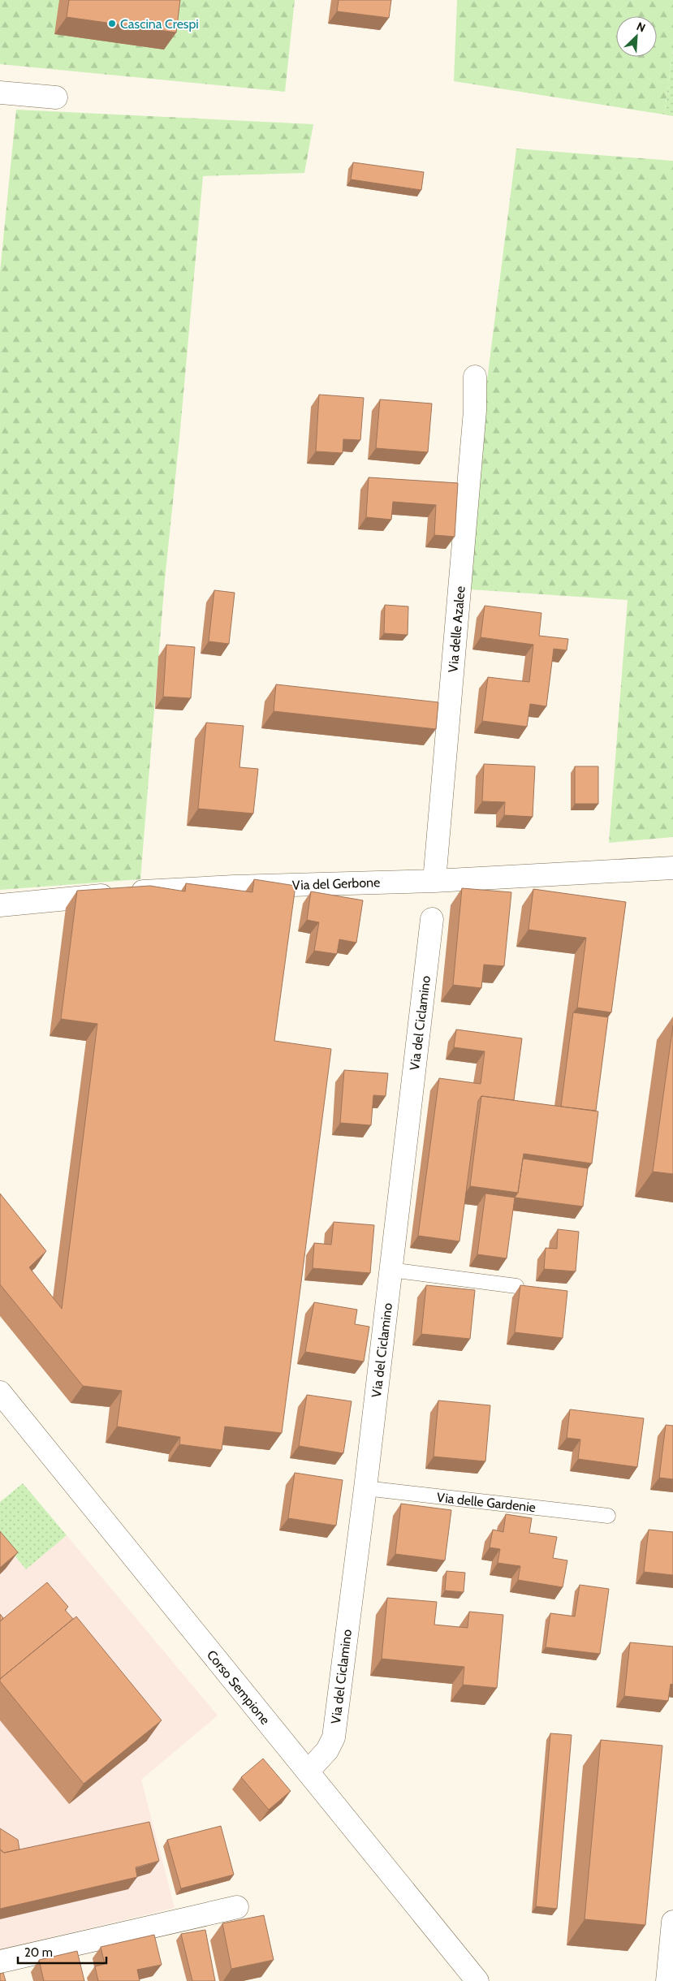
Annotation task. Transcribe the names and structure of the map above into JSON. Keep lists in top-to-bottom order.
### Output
{
  "streets": {
    "street": [
      "Via delle Azalee",
      "Via del Gerbone",
      "Via del Ciclamino",
      "Corso Sempione"
    ],
    "lane": ["Via delle Gardenie"]
  },
  "crossings": [
    ["Via delle Azalee", "Via del Gerbone"],
    ["Via del Ciclamino", "Via delle Gardenie"],
    ["Via del Ciclamino", "Corso Sempione"]
  ],
  "places": ["Cascina Crespi"],
  "scale_bar": "20 m",
  "north": "top right"
}
